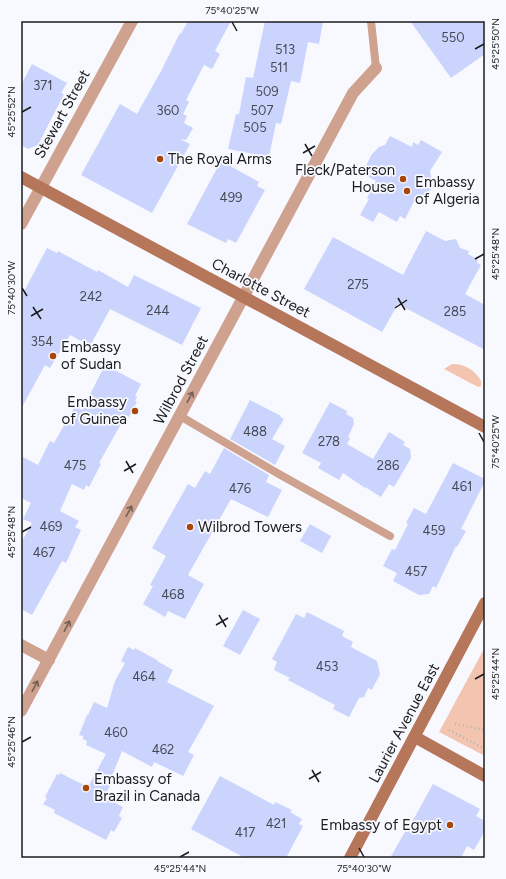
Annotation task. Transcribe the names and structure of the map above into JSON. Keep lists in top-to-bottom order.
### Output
{
  "streets": {
    "street": [
      "Stewart Street",
      "Charlotte Street",
      "Wilbrod Street",
      "Laurier Avenue East"
    ]
  },
  "crossings": [
    ["Stewart Street", "Charlotte Street"],
    ["Charlotte Street", "Wilbrod Street"]
  ],
  "one_way": ["Wilbrod Street"],
  "places": [
    "The Royal Arms",
    "Fleck/Paterson House",
    "Embassy of Algeria",
    "Embassy of Sudan",
    "Embassy of Guinea",
    "Wilbrod Towers",
    "Embassy of Brazil in Canada",
    "Embassy of Egypt"
  ],
  "house_numbers": [
    "550",
    "513",
    "511",
    "371",
    "509",
    "360",
    "507",
    "505",
    "499",
    "275",
    "242",
    "244",
    "285",
    "354",
    "488",
    "278",
    "475",
    "286",
    "461",
    "476",
    "469",
    "459",
    "467",
    "457",
    "468",
    "453",
    "464",
    "460",
    "462",
    "421",
    "417"
  ],
  "coordinates": [
    "75°40'25\"W",
    "45°25'50\"N",
    "45°25'52\"N",
    "45°25'48\"N",
    "75°40'30\"W",
    "45°25'44\"N",
    "45°25'46\"N"
  ]
}
